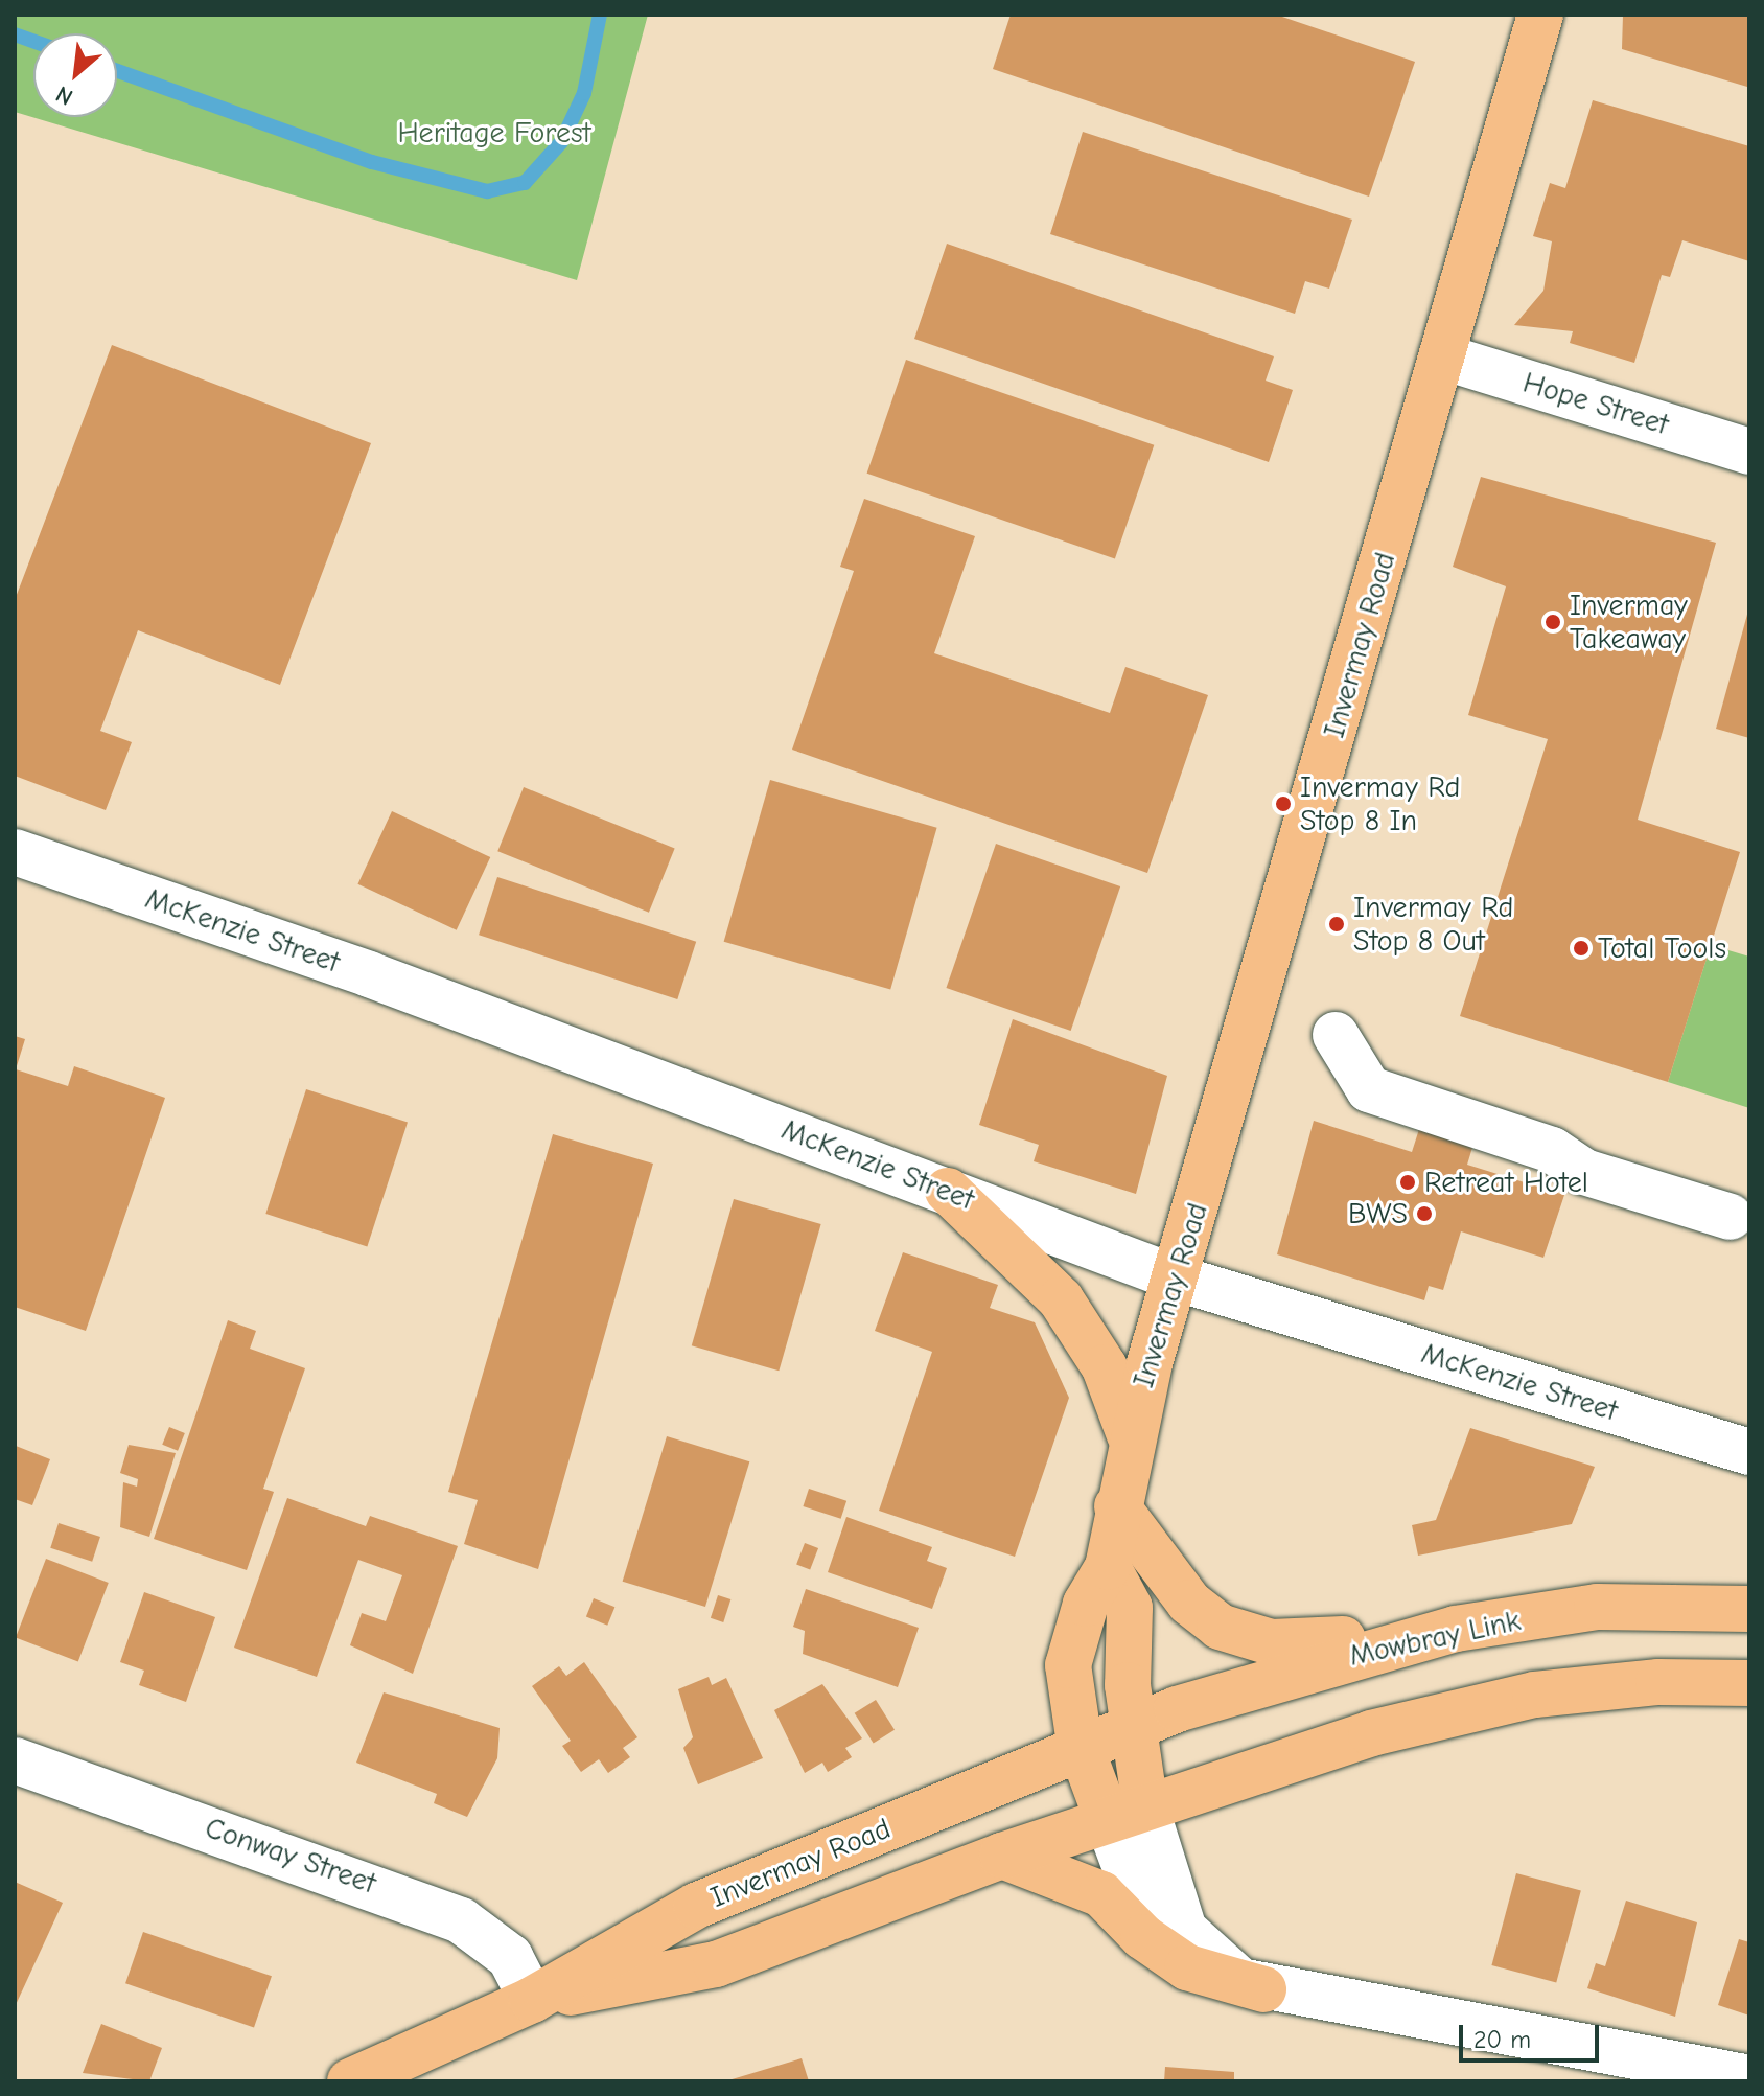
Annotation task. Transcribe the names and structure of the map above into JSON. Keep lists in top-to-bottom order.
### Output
{
  "streets": {
    "main road": ["Invermay Road", "Mowbray Link"],
    "street": ["Hope Street", "McKenzie Street", "Conway Street"]
  },
  "crossings": [
    ["Hope Street", "Invermay Road"],
    ["Invermay Road", "McKenzie Street"],
    ["Invermay Road", "Mowbray Link"],
    ["Invermay Road", "Conway Street"]
  ],
  "parks": ["Heritage Forest"],
  "places": [
    "Invermay Takeaway",
    "Invermay Rd Stop 8 In",
    "Invermay Rd Stop 8 Out",
    "Total Tools",
    "Retreat Hotel",
    "BWS"
  ],
  "scale_bar": "20 m",
  "north": "bottom left"
}
